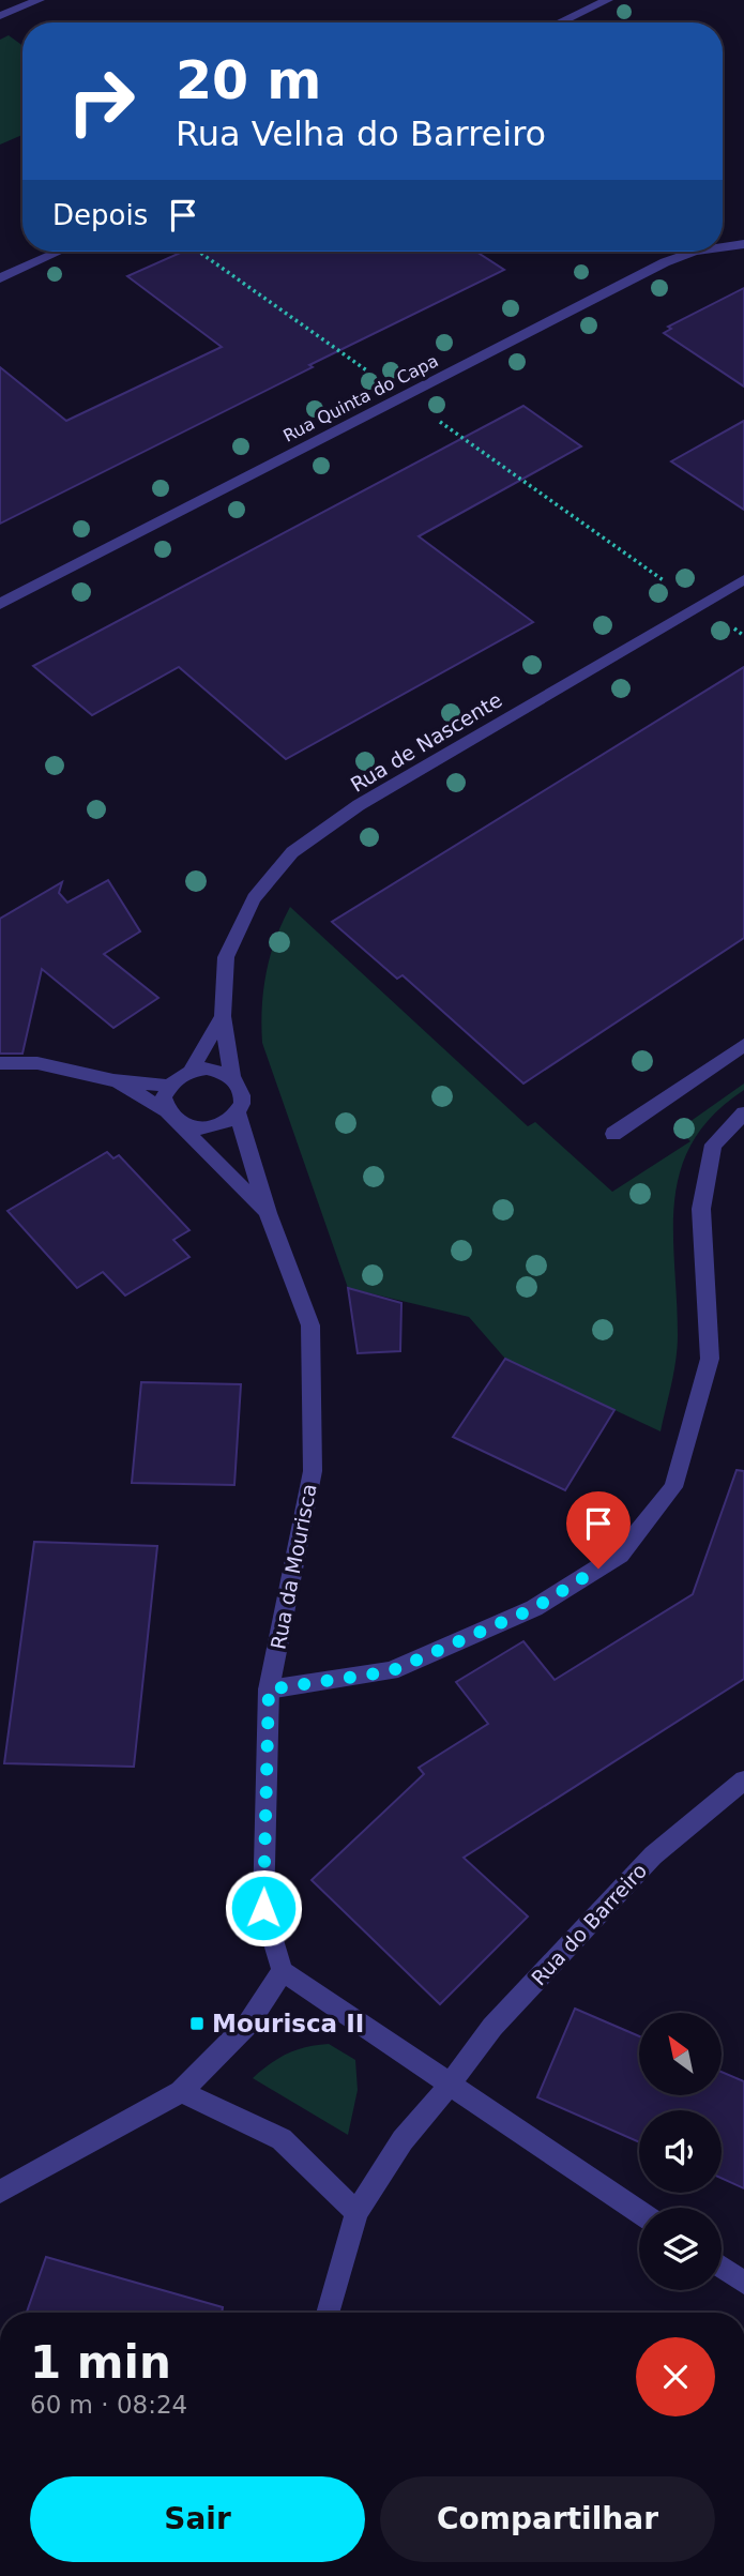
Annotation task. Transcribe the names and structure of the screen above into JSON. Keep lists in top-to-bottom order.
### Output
{
  "streets": {
    "street": [
      "Rua Quinta do Capa",
      "Rua de Nascente",
      "Rua da Mourisca",
      "Rua do Barreiro"
    ]
  },
  "crossings": [
    ["Rua de Nascente", "Rua da Mourisca"]
  ],
  "places": {
    "transit": ["Mourisca II"]
  },
  "north": "top left",
  "page": {
    "turn": ["20 m", "Rua Velha do Barreiro"],
    "then": "Depois",
    "heading": ["1 min", "60 m · 08:24"],
    "buttons": ["Sair", "Compartilhar"]
  }
}
